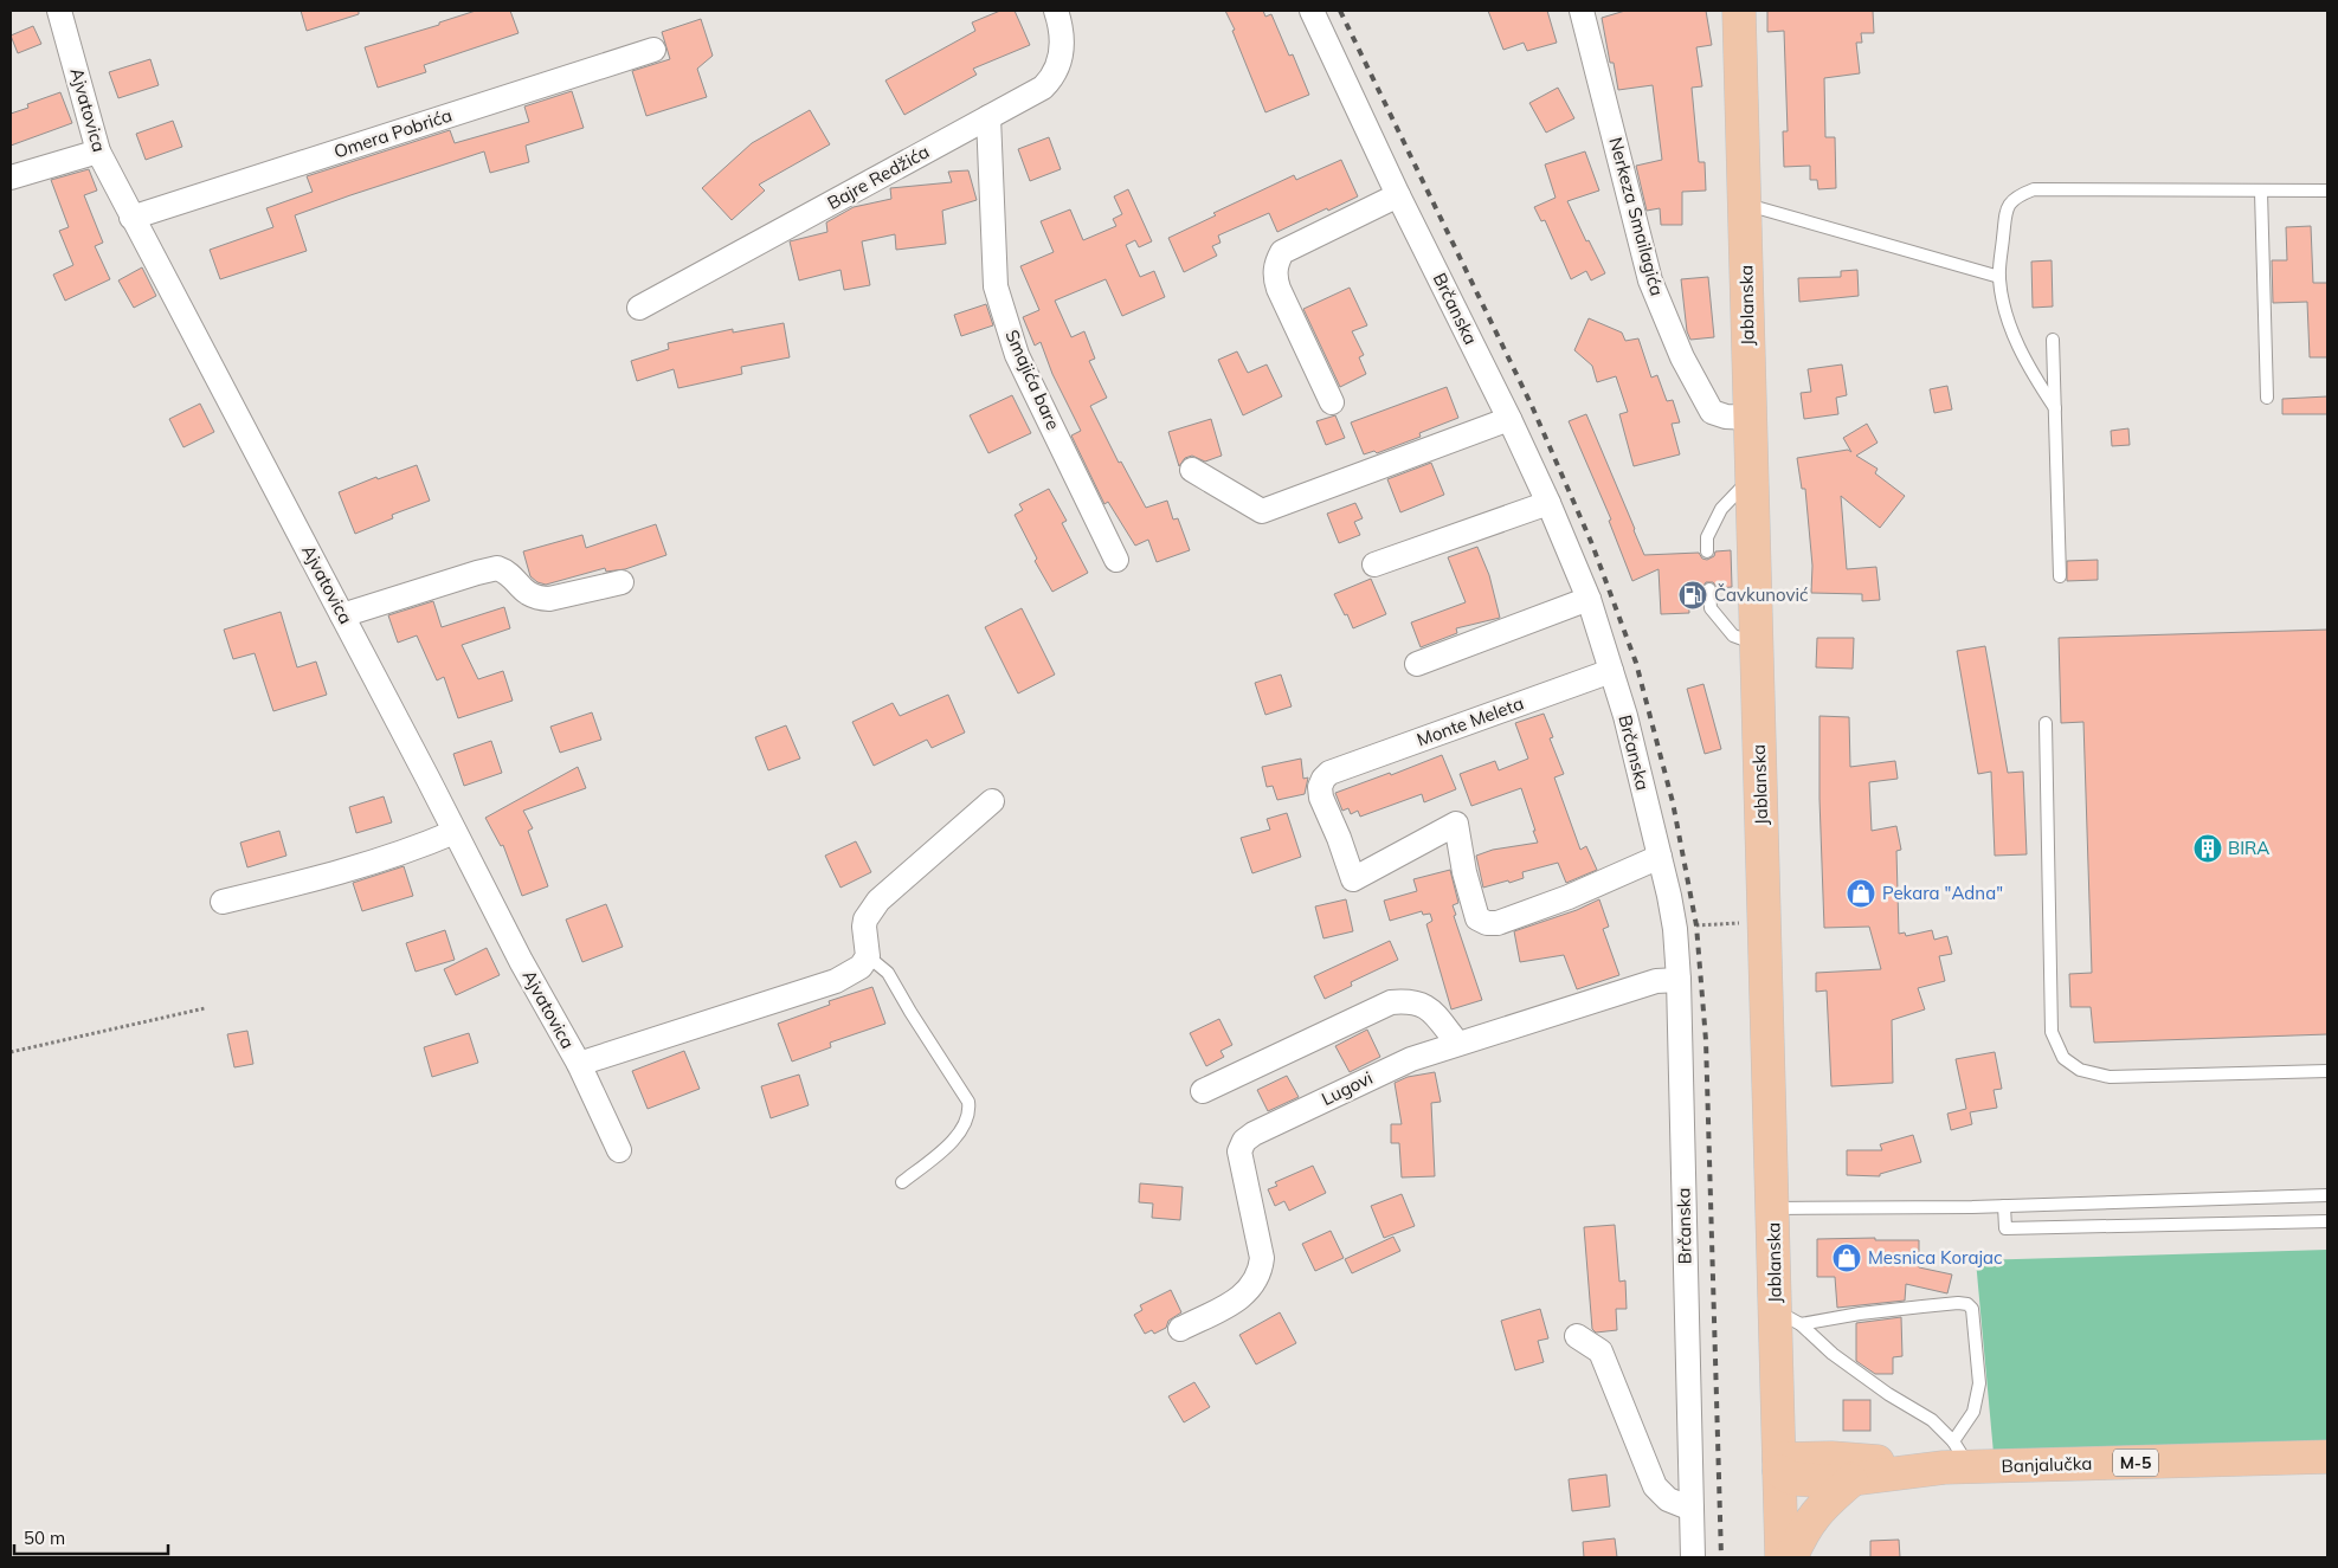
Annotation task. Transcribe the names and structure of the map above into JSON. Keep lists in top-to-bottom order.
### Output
{
  "streets": {
    "main road": ["Jablanska", "M-5", "Banjalučka"],
    "street": [
      "Ajvatovica",
      "Omera Pobrića",
      "Bajre Redžića",
      "Nerkeza Smailagića",
      "Brčanska",
      "Smajića bare",
      "Monte Meleta",
      "Lugovi"
    ]
  },
  "crossings": [
    ["Ajvatovica", "Omera Pobrića"],
    ["Bajre Redžića", "Smajića bare"],
    ["Nerkeza Smailagića", "Jablanska"],
    ["Jablanska", "M-5"],
    ["Brčanska", "Monte Meleta"],
    ["Brčanska", "Lugovi"],
    ["M-5", "Banjalučka"]
  ],
  "places": {
    "fuel station": ["Čavkunović"],
    "building": ["BIRA"],
    "shop": ["Pekara \"Adna\"", "Mesnica Korajac"]
  },
  "scale_bar": "50 m"
}
